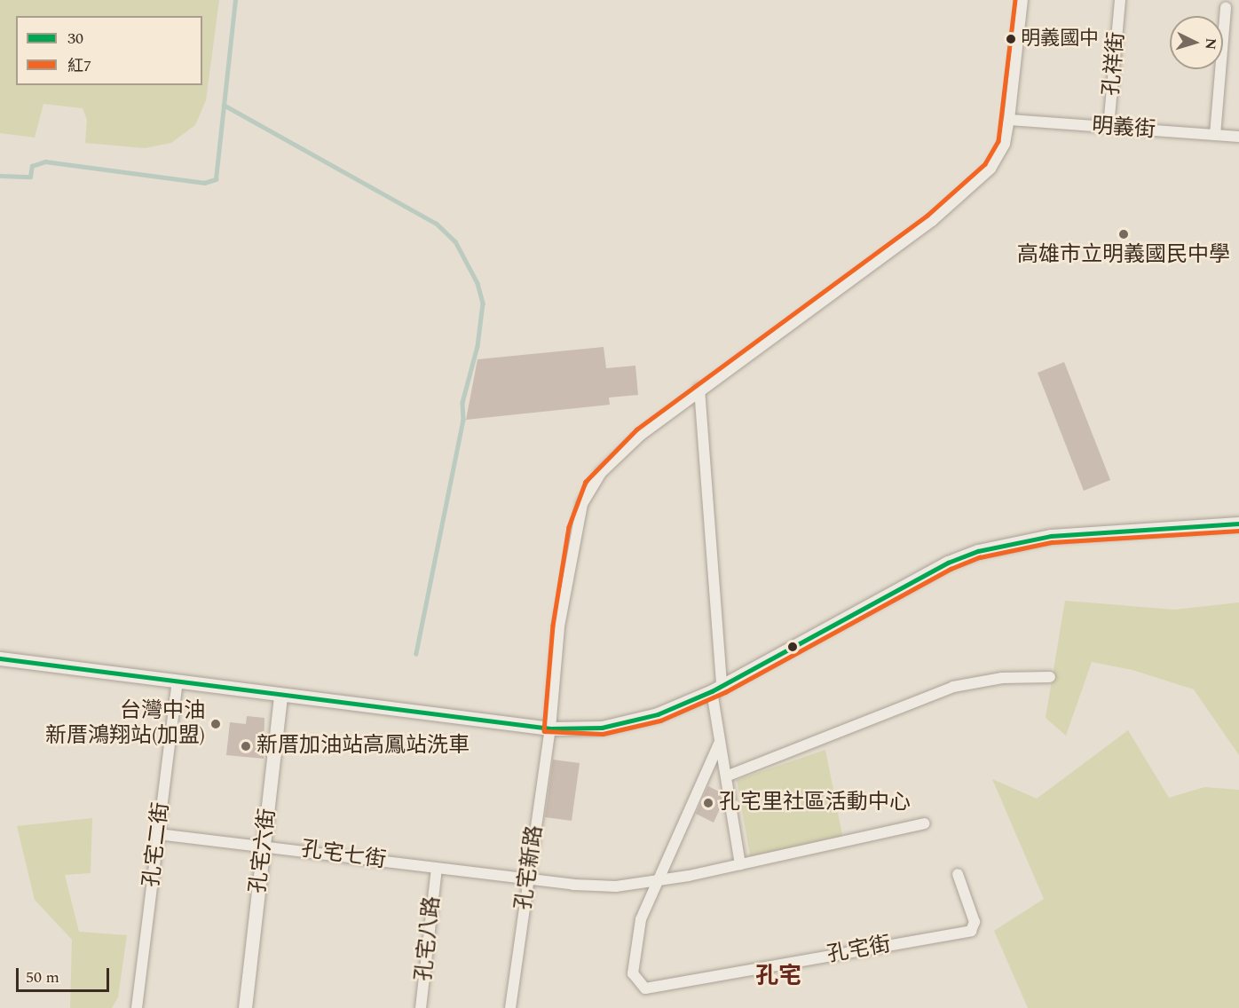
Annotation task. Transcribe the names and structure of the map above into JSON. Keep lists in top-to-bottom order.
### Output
{
  "streets": {
    "street": [
      "孔祥街",
      "明義街",
      "孔宅二街",
      "孔宅六街",
      "孔宅七街",
      "孔宅新路",
      "孔宅八路",
      "孔宅街"
    ]
  },
  "crossings": [
    ["孔祥街", "明義街"],
    ["明義街", "孔宅新路"],
    ["孔宅二街", "孔宅七街"],
    ["孔宅六街", "孔宅七街"],
    ["孔宅七街", "孔宅新路"],
    ["孔宅七街", "孔宅八路"]
  ],
  "districts": ["孔宅"],
  "places": [
    "明義國中",
    "高雄市立明義國民中學",
    "台灣中油 新厝鴻翔站(加盟)",
    "新厝加油站高鳳站洗車",
    "孔宅里社區活動中心"
  ],
  "lines": ["transit line 紅7", "transit line 30"],
  "legend": ["30", "紅7"],
  "scale_bar": "50 m",
  "north": "right"
}
